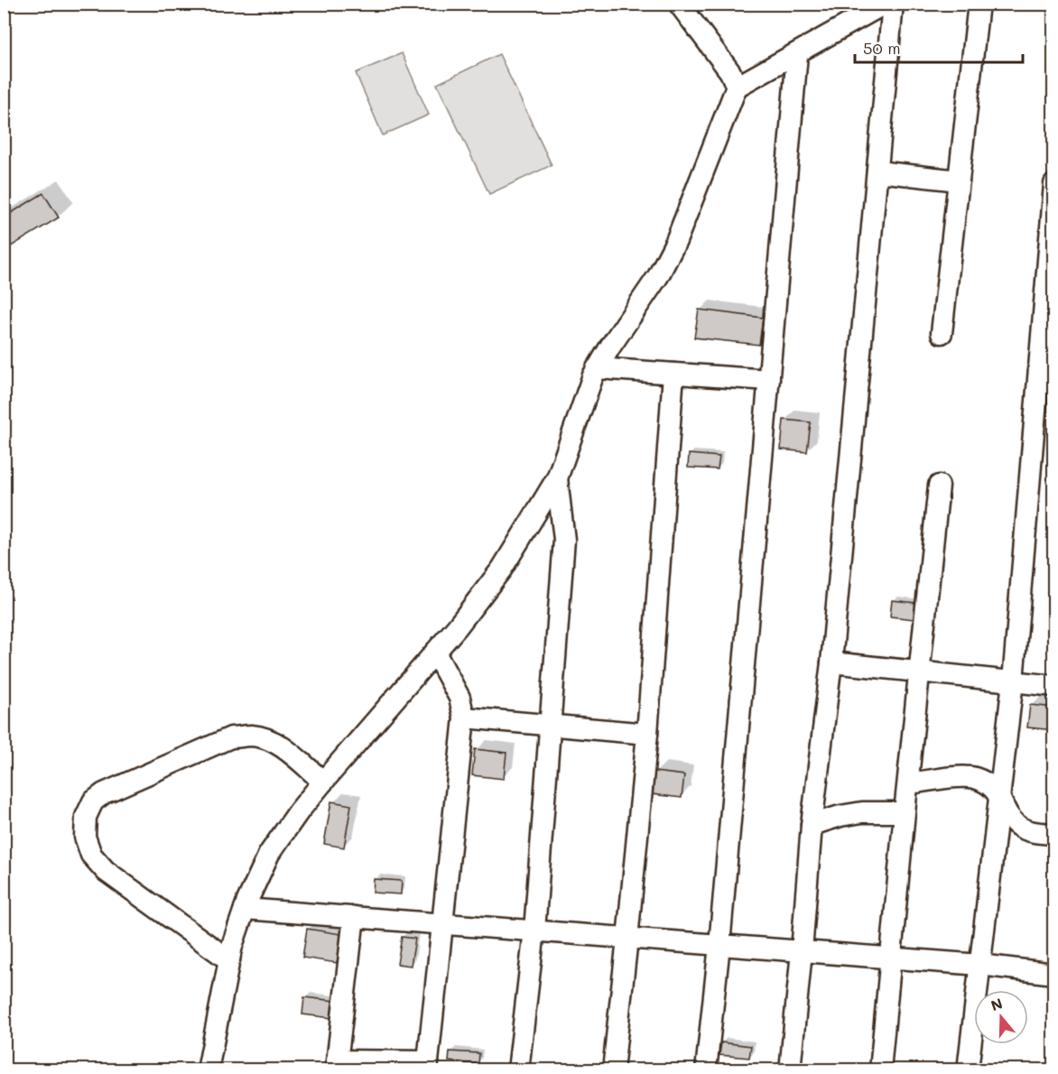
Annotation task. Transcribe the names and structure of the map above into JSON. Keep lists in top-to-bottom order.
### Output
{
  "scale_bar": "50 m",
  "north": "top"
}
